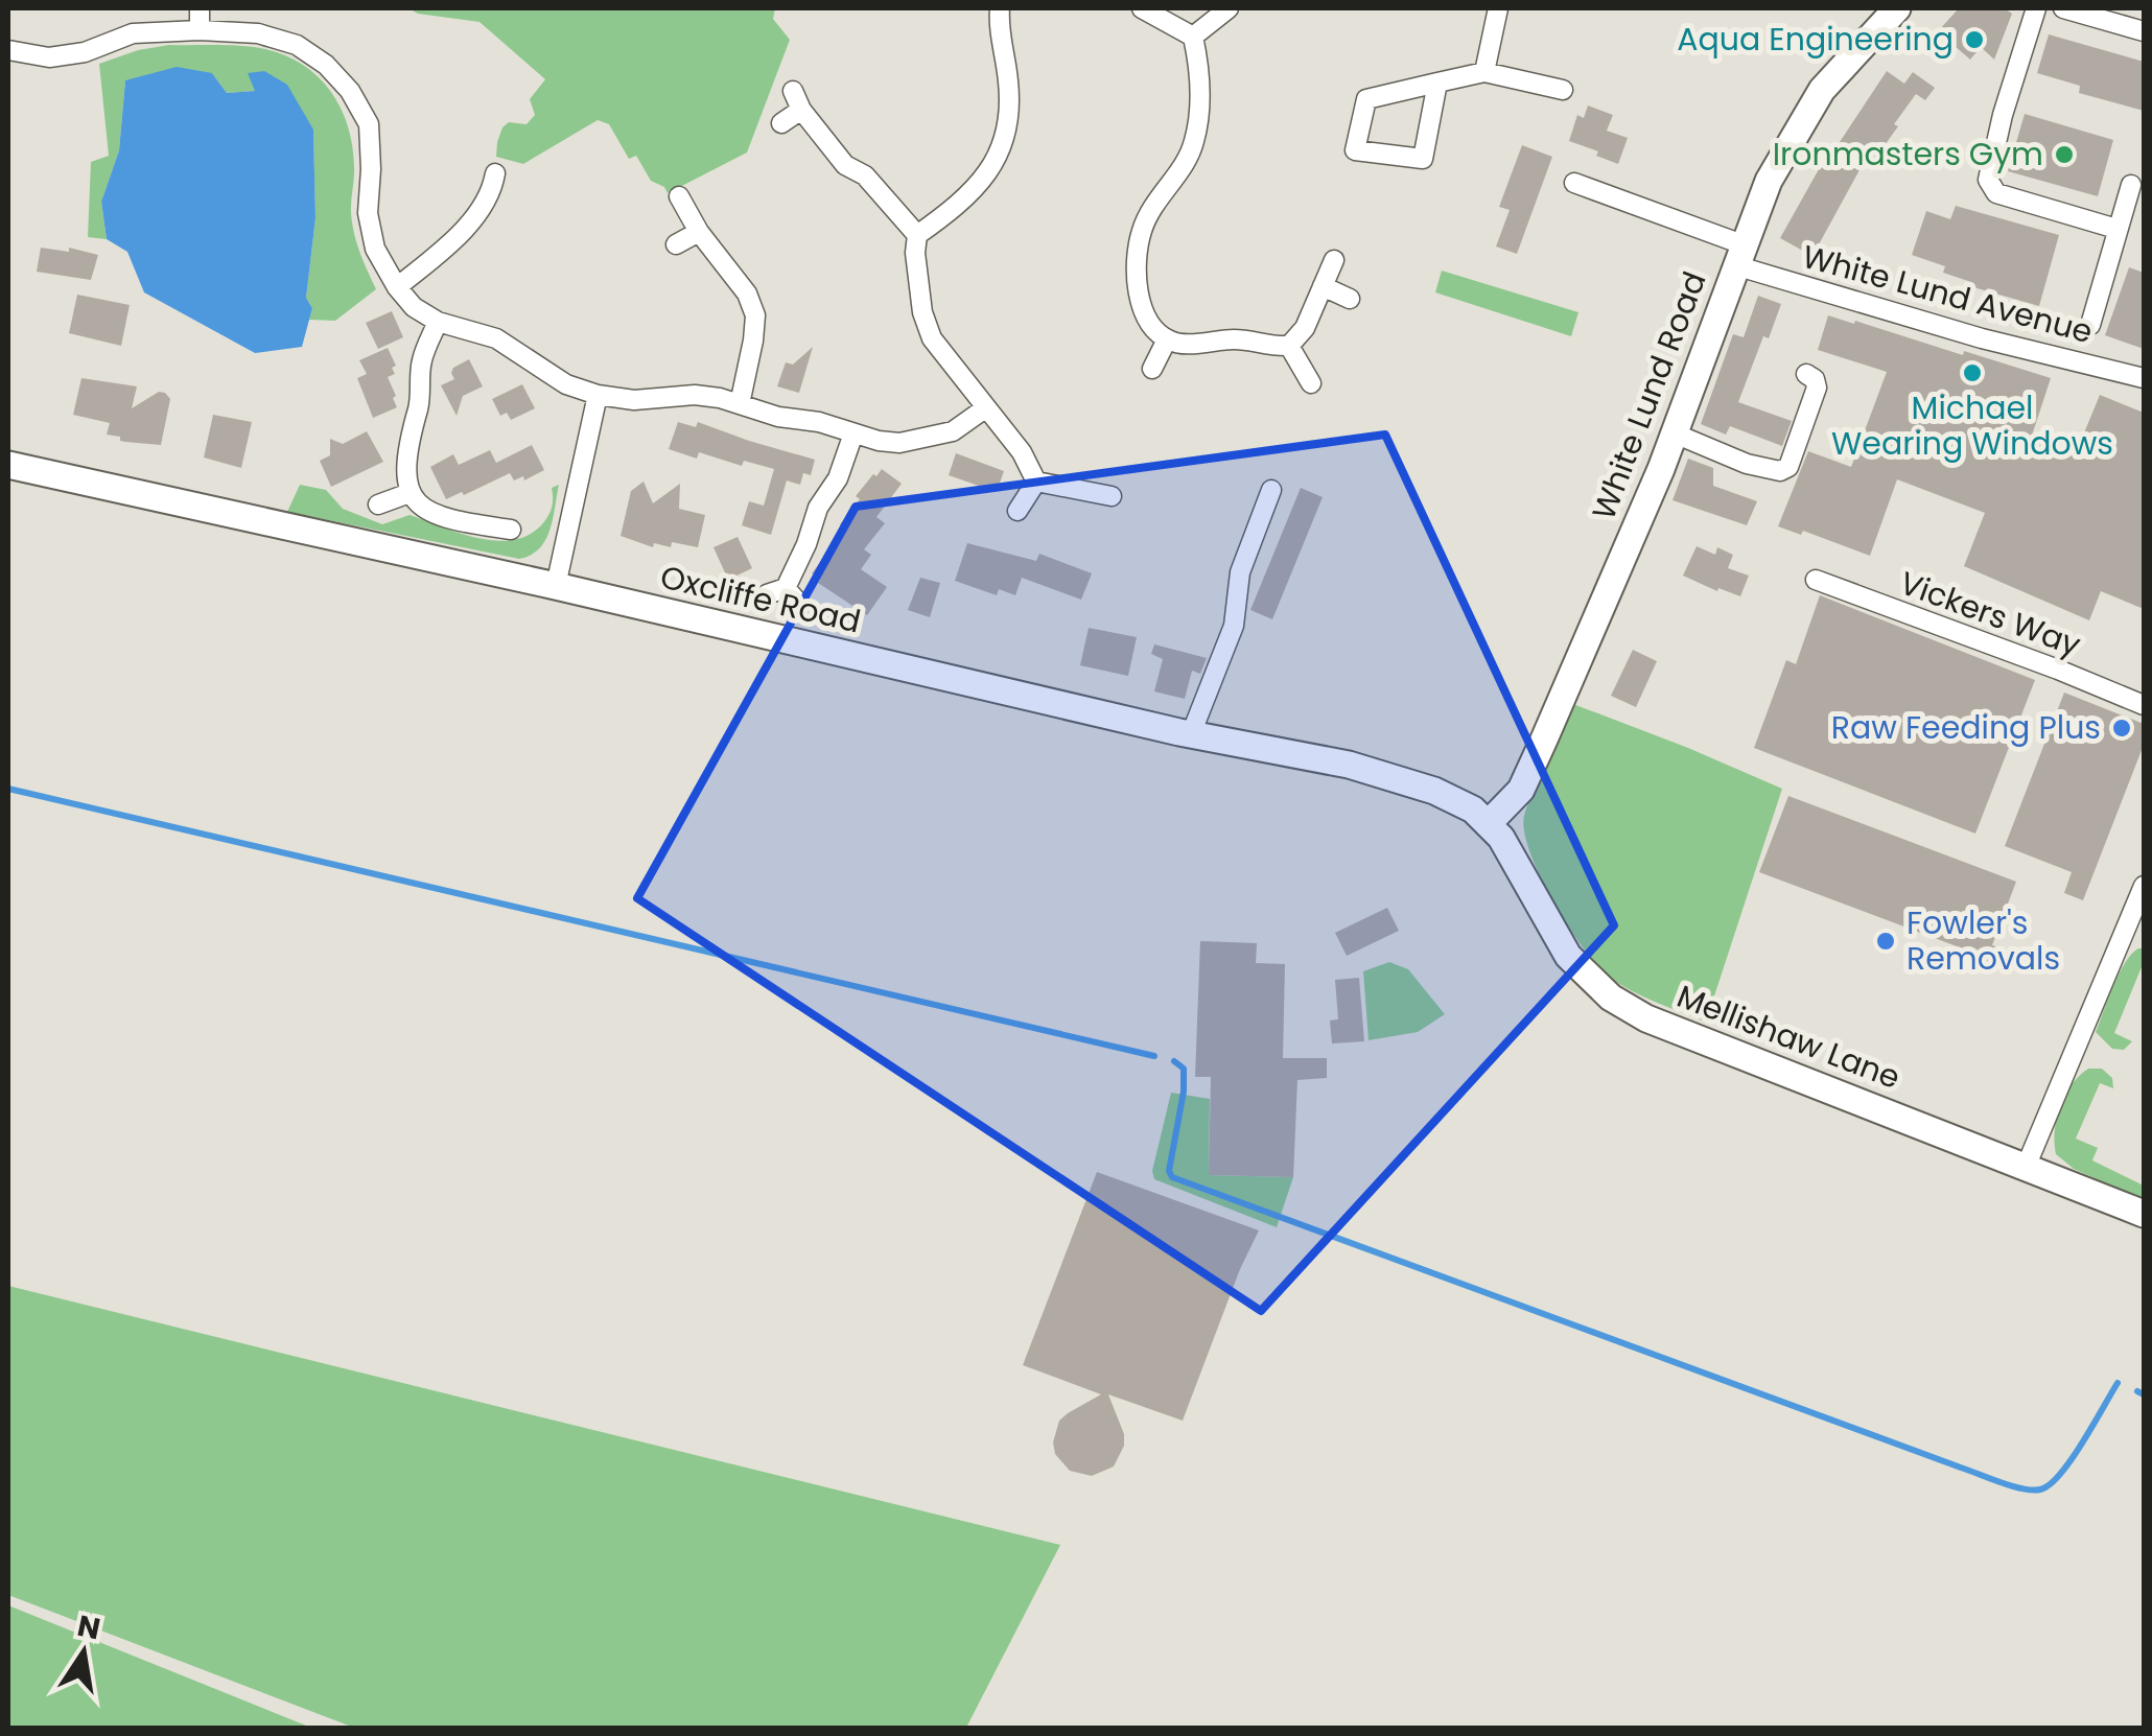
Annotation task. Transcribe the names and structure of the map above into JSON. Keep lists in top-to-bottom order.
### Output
{
  "streets": {
    "main road": ["White Lund Road", "Oxcliffe Road", "Mellishaw Lane"],
    "street": ["White Lund Avenue", "Vickers Way"]
  },
  "crossings": [
    ["White Lund Avenue", "White Lund Road"],
    ["White Lund Road", "Oxcliffe Road"],
    ["White Lund Road", "Mellishaw Lane"],
    ["Oxcliffe Road", "Mellishaw Lane"]
  ],
  "places": [
    "Aqua Engineering",
    "Ironmasters Gym",
    "Michael Wearing Windows",
    "Raw Feeding Plus",
    "Fowler's Removals"
  ],
  "north": "top"
}
